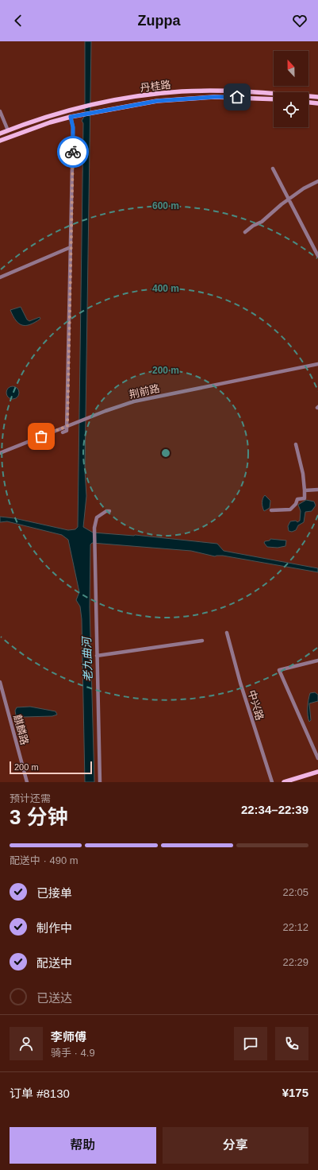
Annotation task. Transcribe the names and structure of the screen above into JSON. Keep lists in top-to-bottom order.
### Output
{
  "streets": {
    "main road": ["丹桂路"],
    "street": ["荆前路", "中兴路", "麒麟路"]
  },
  "water": ["老九曲河"],
  "scale_bar": "200 m",
  "north": "top",
  "page": {
    "header": "Zuppa",
    "scale": "200 m",
    "heading": ["3 分钟", "预计还需", "22:34–22:39"],
    "panel": [
      "李师傅",
      "骑手 · 4.9",
      "订单 #8130",
      "¥175"
    ],
    "bar": "配送中 · 490 m",
    "list": [
      ["已接单", "22:05"],
      ["制作中", "22:12"],
      ["配送中", "22:29"],
      "已送达"
    ],
    "buttons": ["帮助", "分享"]
  },
  "rings": ["600 m", "400 m", "200 m"]
}
